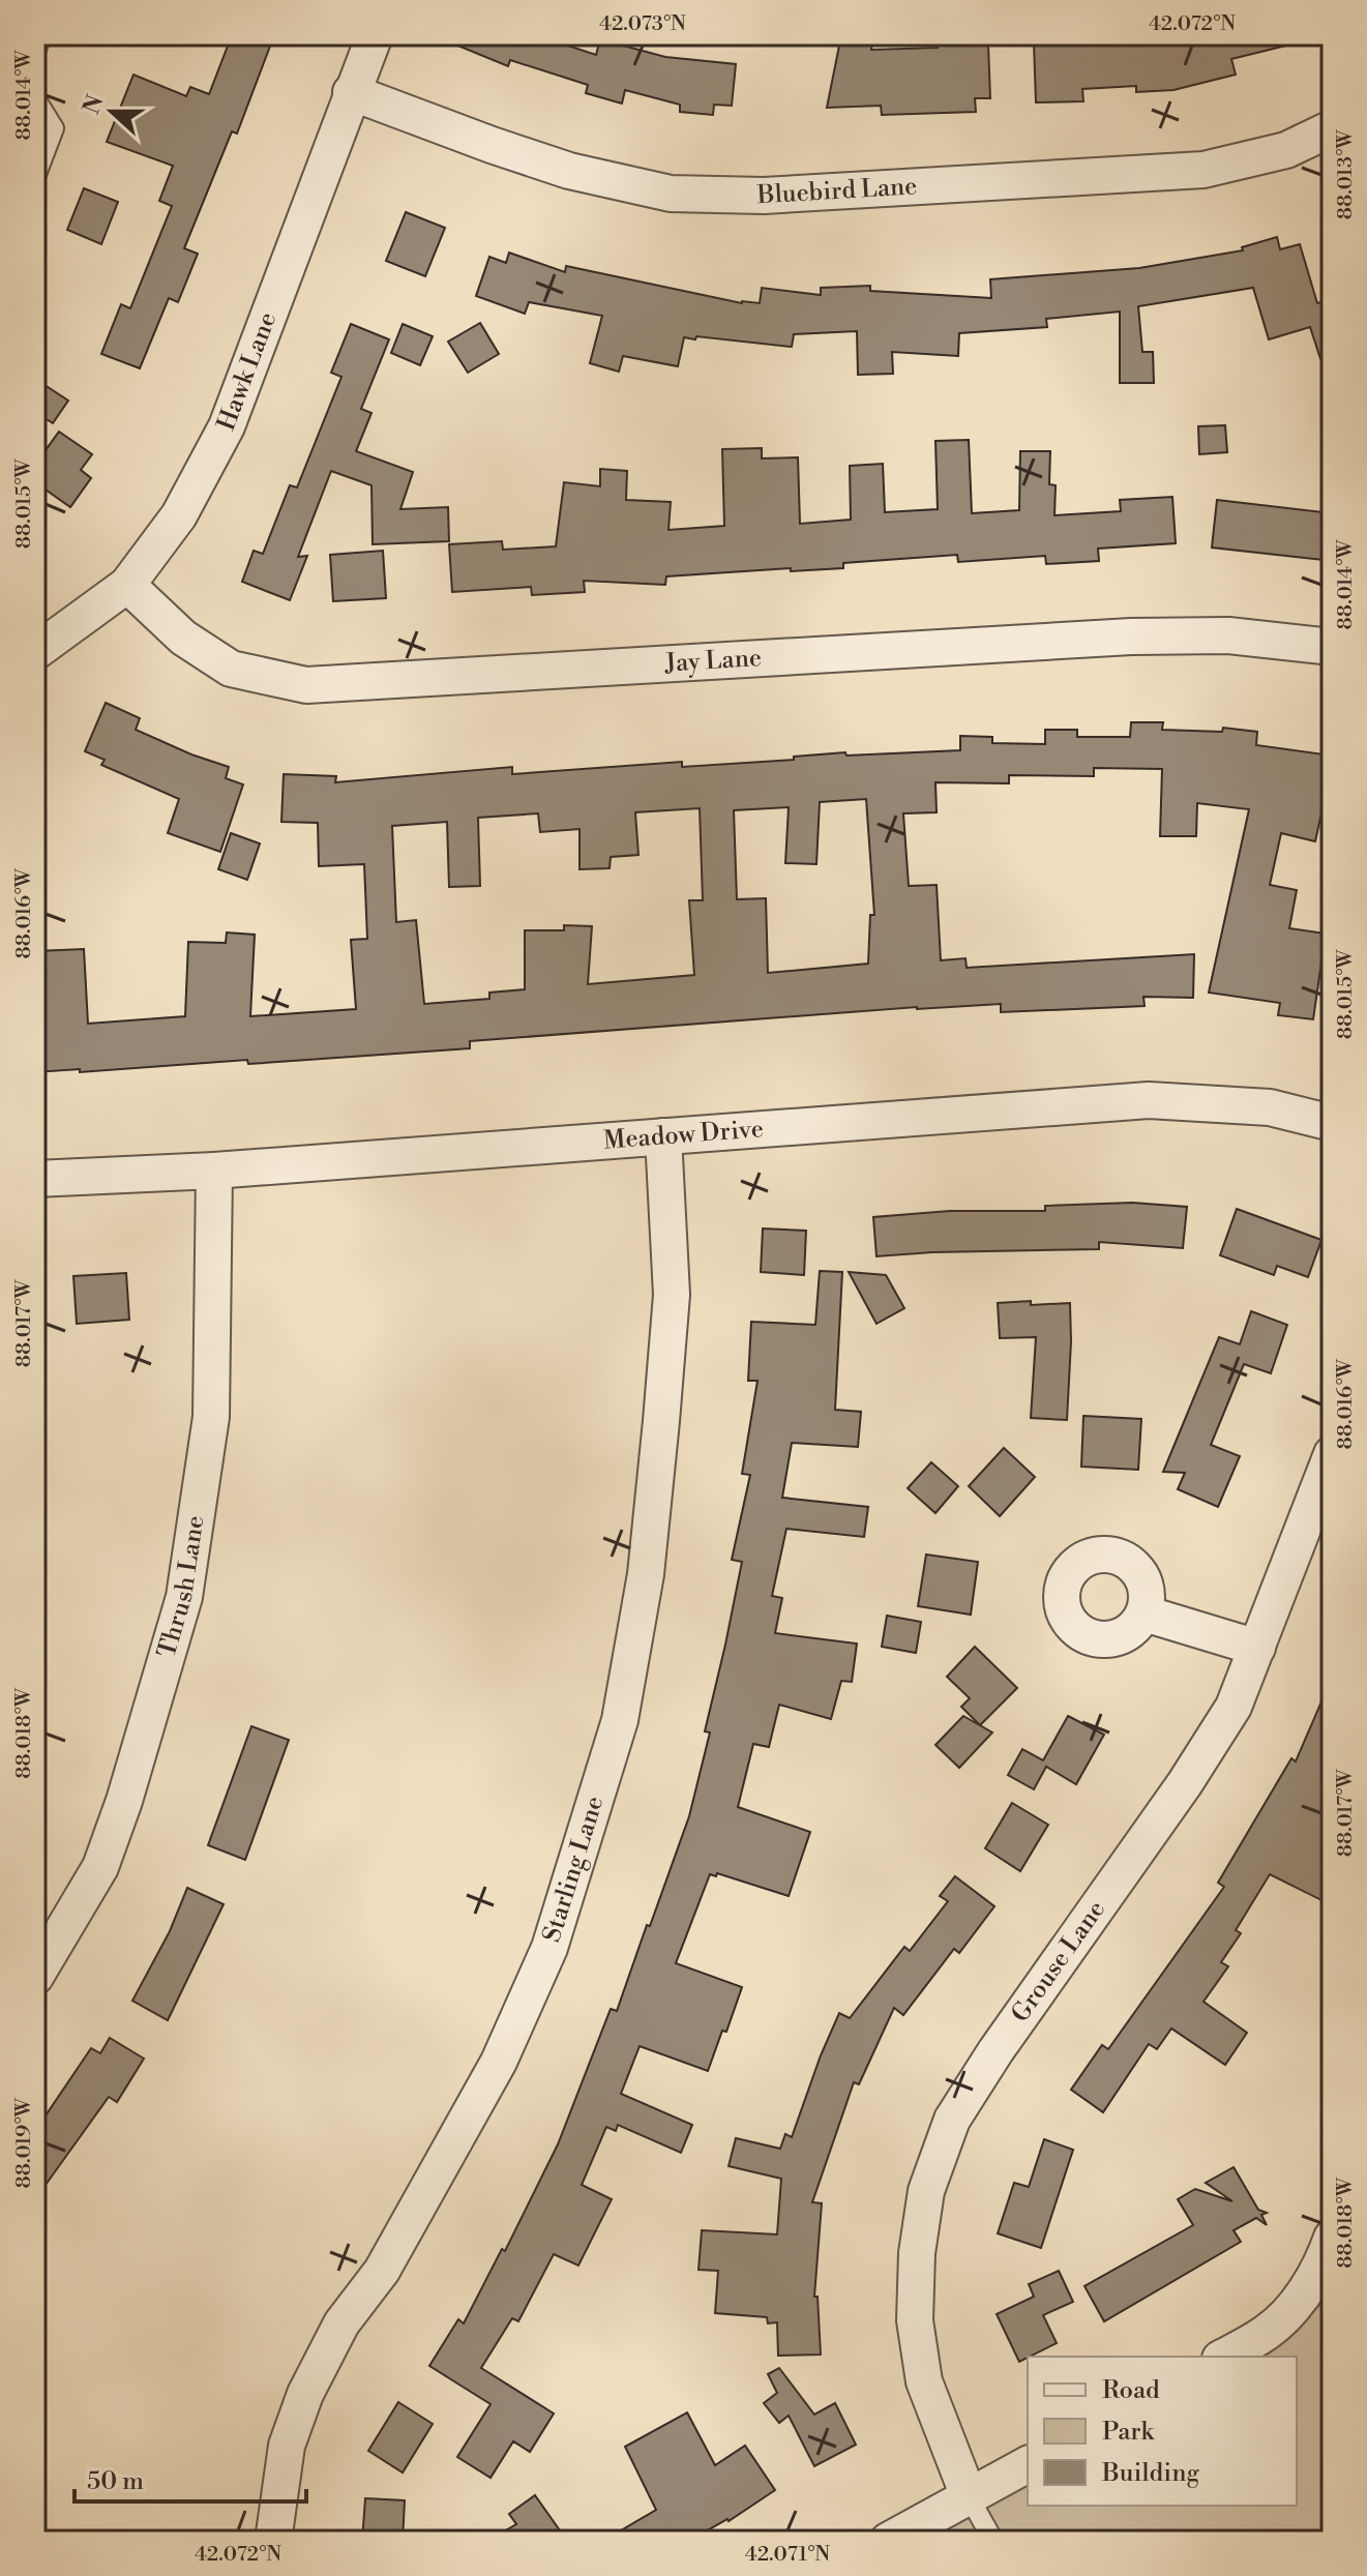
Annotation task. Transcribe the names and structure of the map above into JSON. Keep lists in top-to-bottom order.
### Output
{
  "streets": {
    "street": [
      "Bluebird Lane",
      "Hawk Lane",
      "Jay Lane",
      "Meadow Drive",
      "Thrush Lane",
      "Starling Lane",
      "Grouse Lane"
    ]
  },
  "crossings": [
    ["Bluebird Lane", "Hawk Lane"],
    ["Hawk Lane", "Jay Lane"],
    ["Meadow Drive", "Thrush Lane"],
    ["Meadow Drive", "Starling Lane"]
  ],
  "legend": ["Road", "Park", "Building"],
  "scale_bar": "50 m",
  "north": "left",
  "coordinates": [
    "42.073°N",
    "42.072°N",
    "88.014°W",
    "88.013°W",
    "88.015°W",
    "88.016°W",
    "88.017°W",
    "88.018°W",
    "88.019°W",
    "42.071°N"
  ]
}
